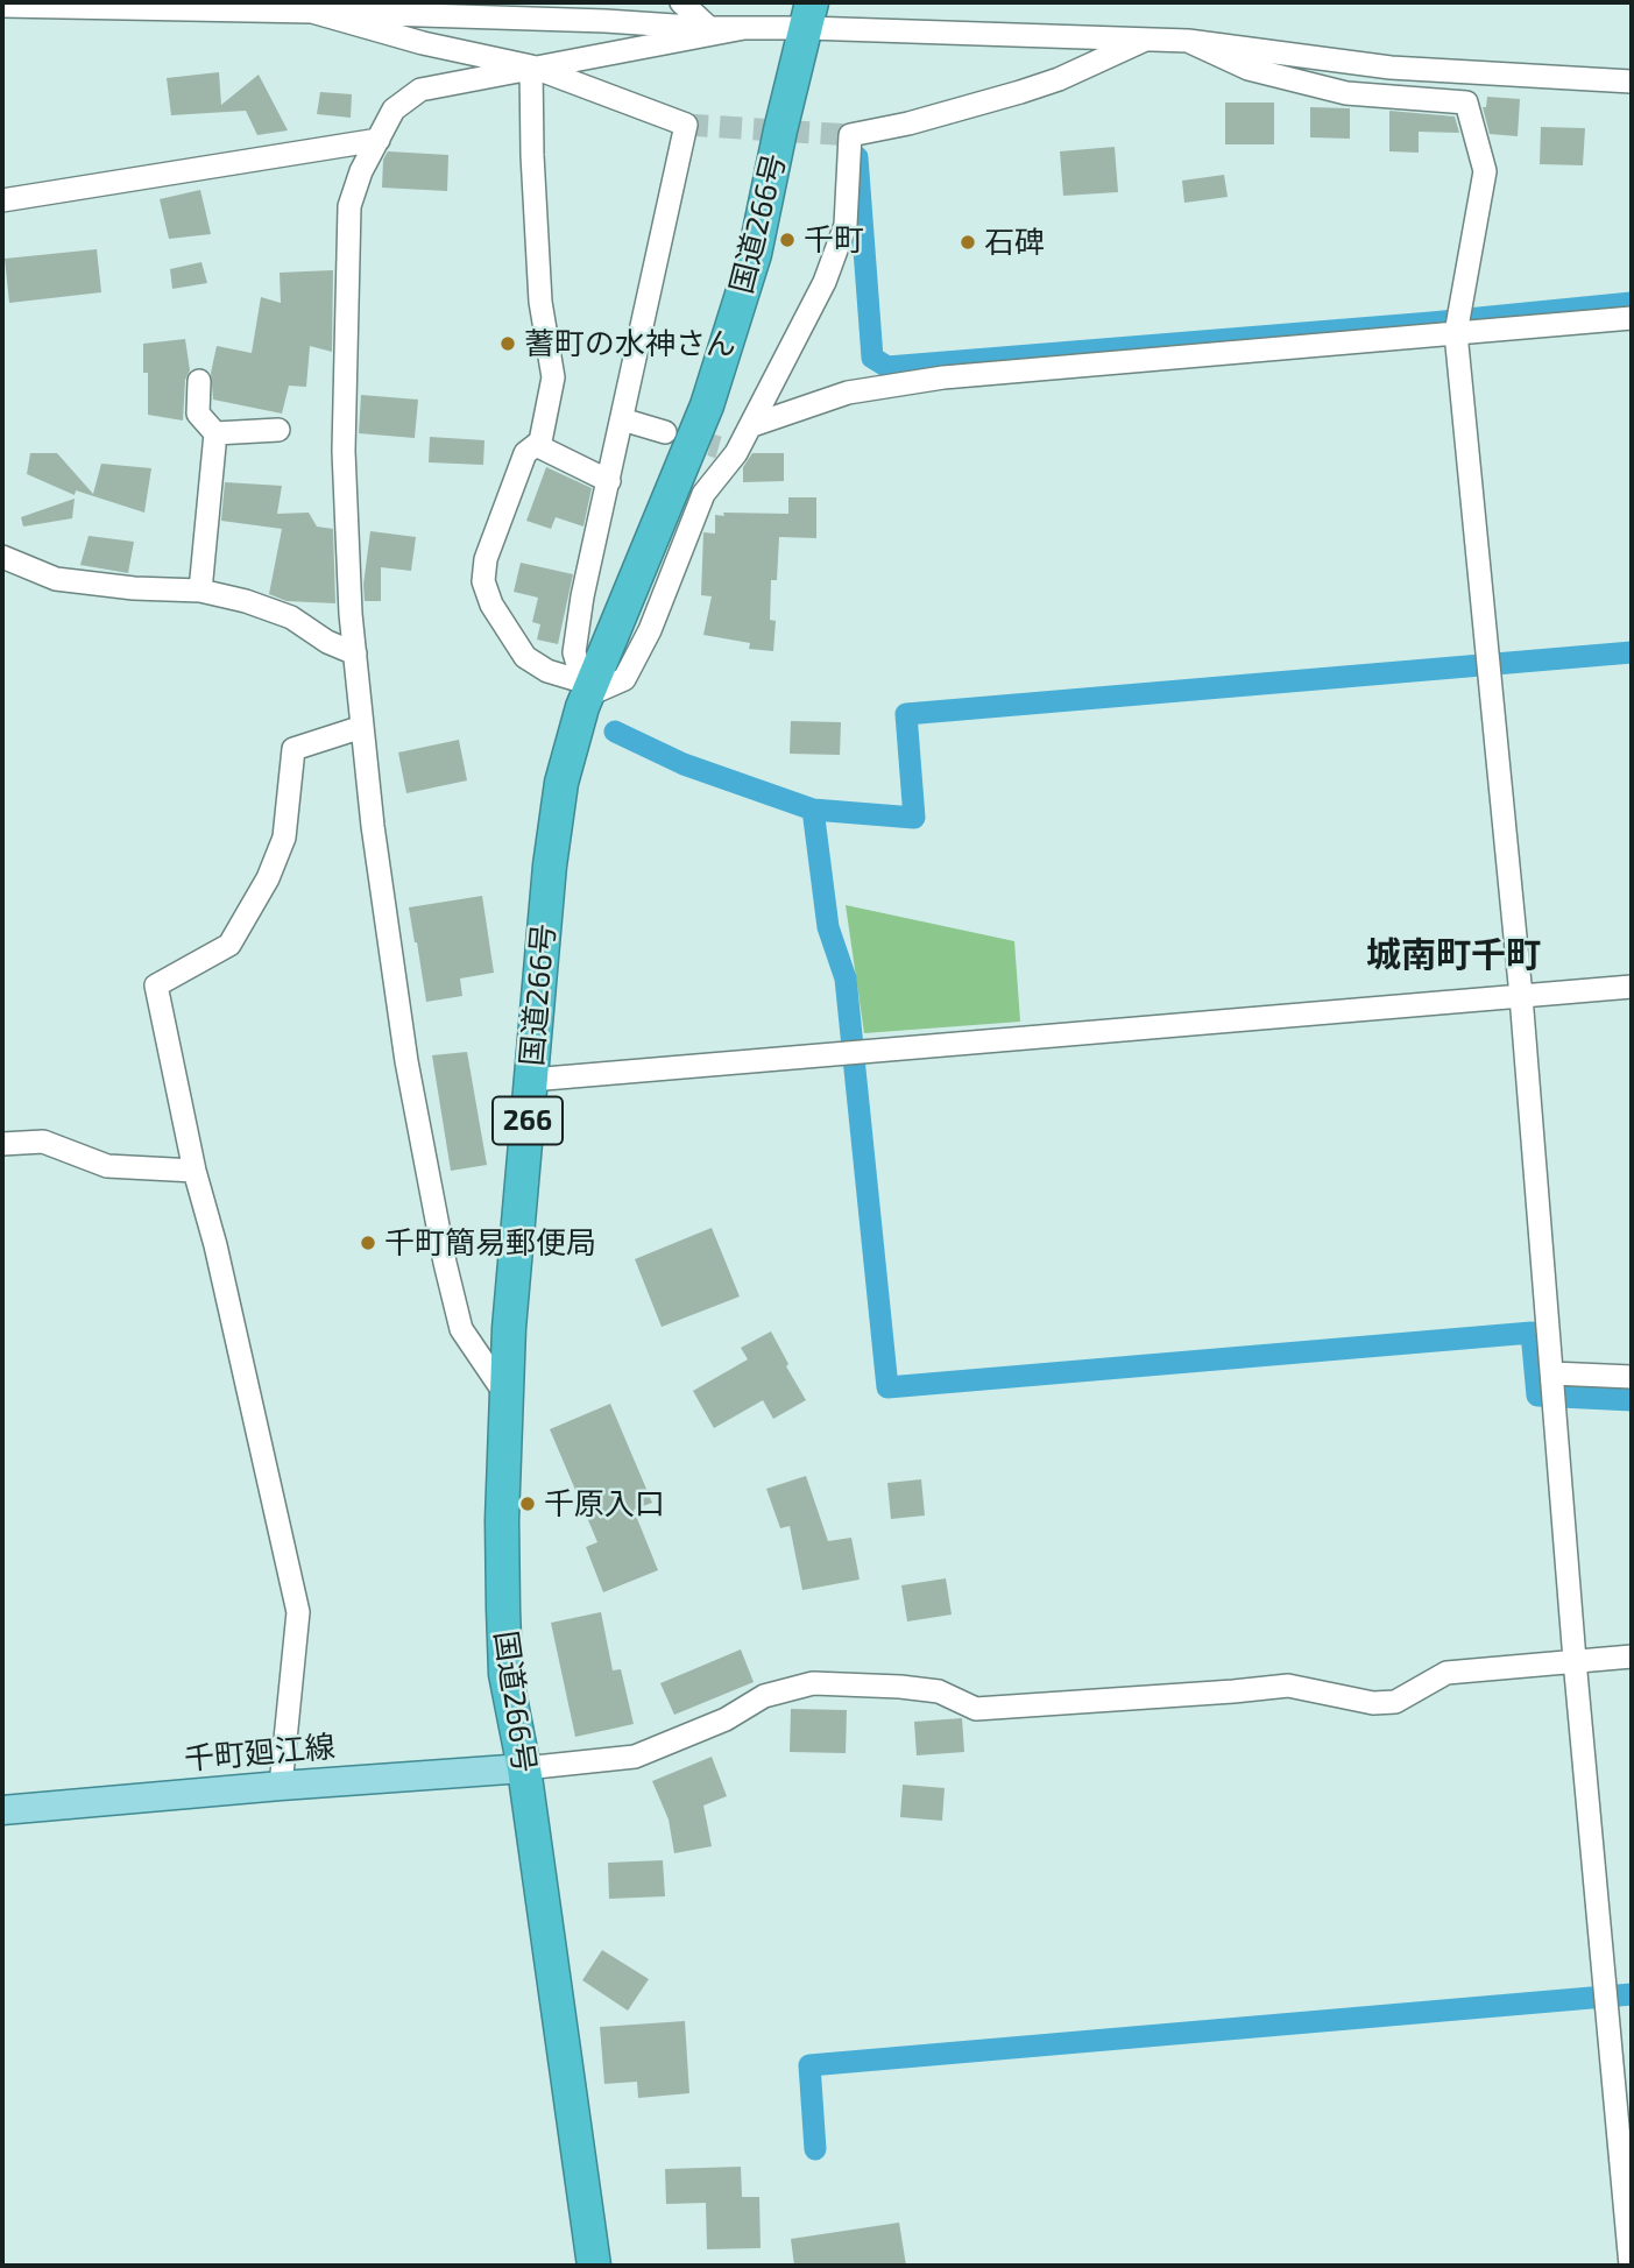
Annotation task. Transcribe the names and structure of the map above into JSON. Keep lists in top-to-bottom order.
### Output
{
  "streets": {
    "highway": ["国道266号", "266"],
    "main road": ["千町廻江線"]
  },
  "crossings": [
    ["国道266号", "千町廻江線"]
  ],
  "districts": ["城南町千町"],
  "places": [
    "千町",
    "石碑",
    "蓍町の水神さん",
    "千町簡易郵便局",
    "千原入口"
  ]
}
